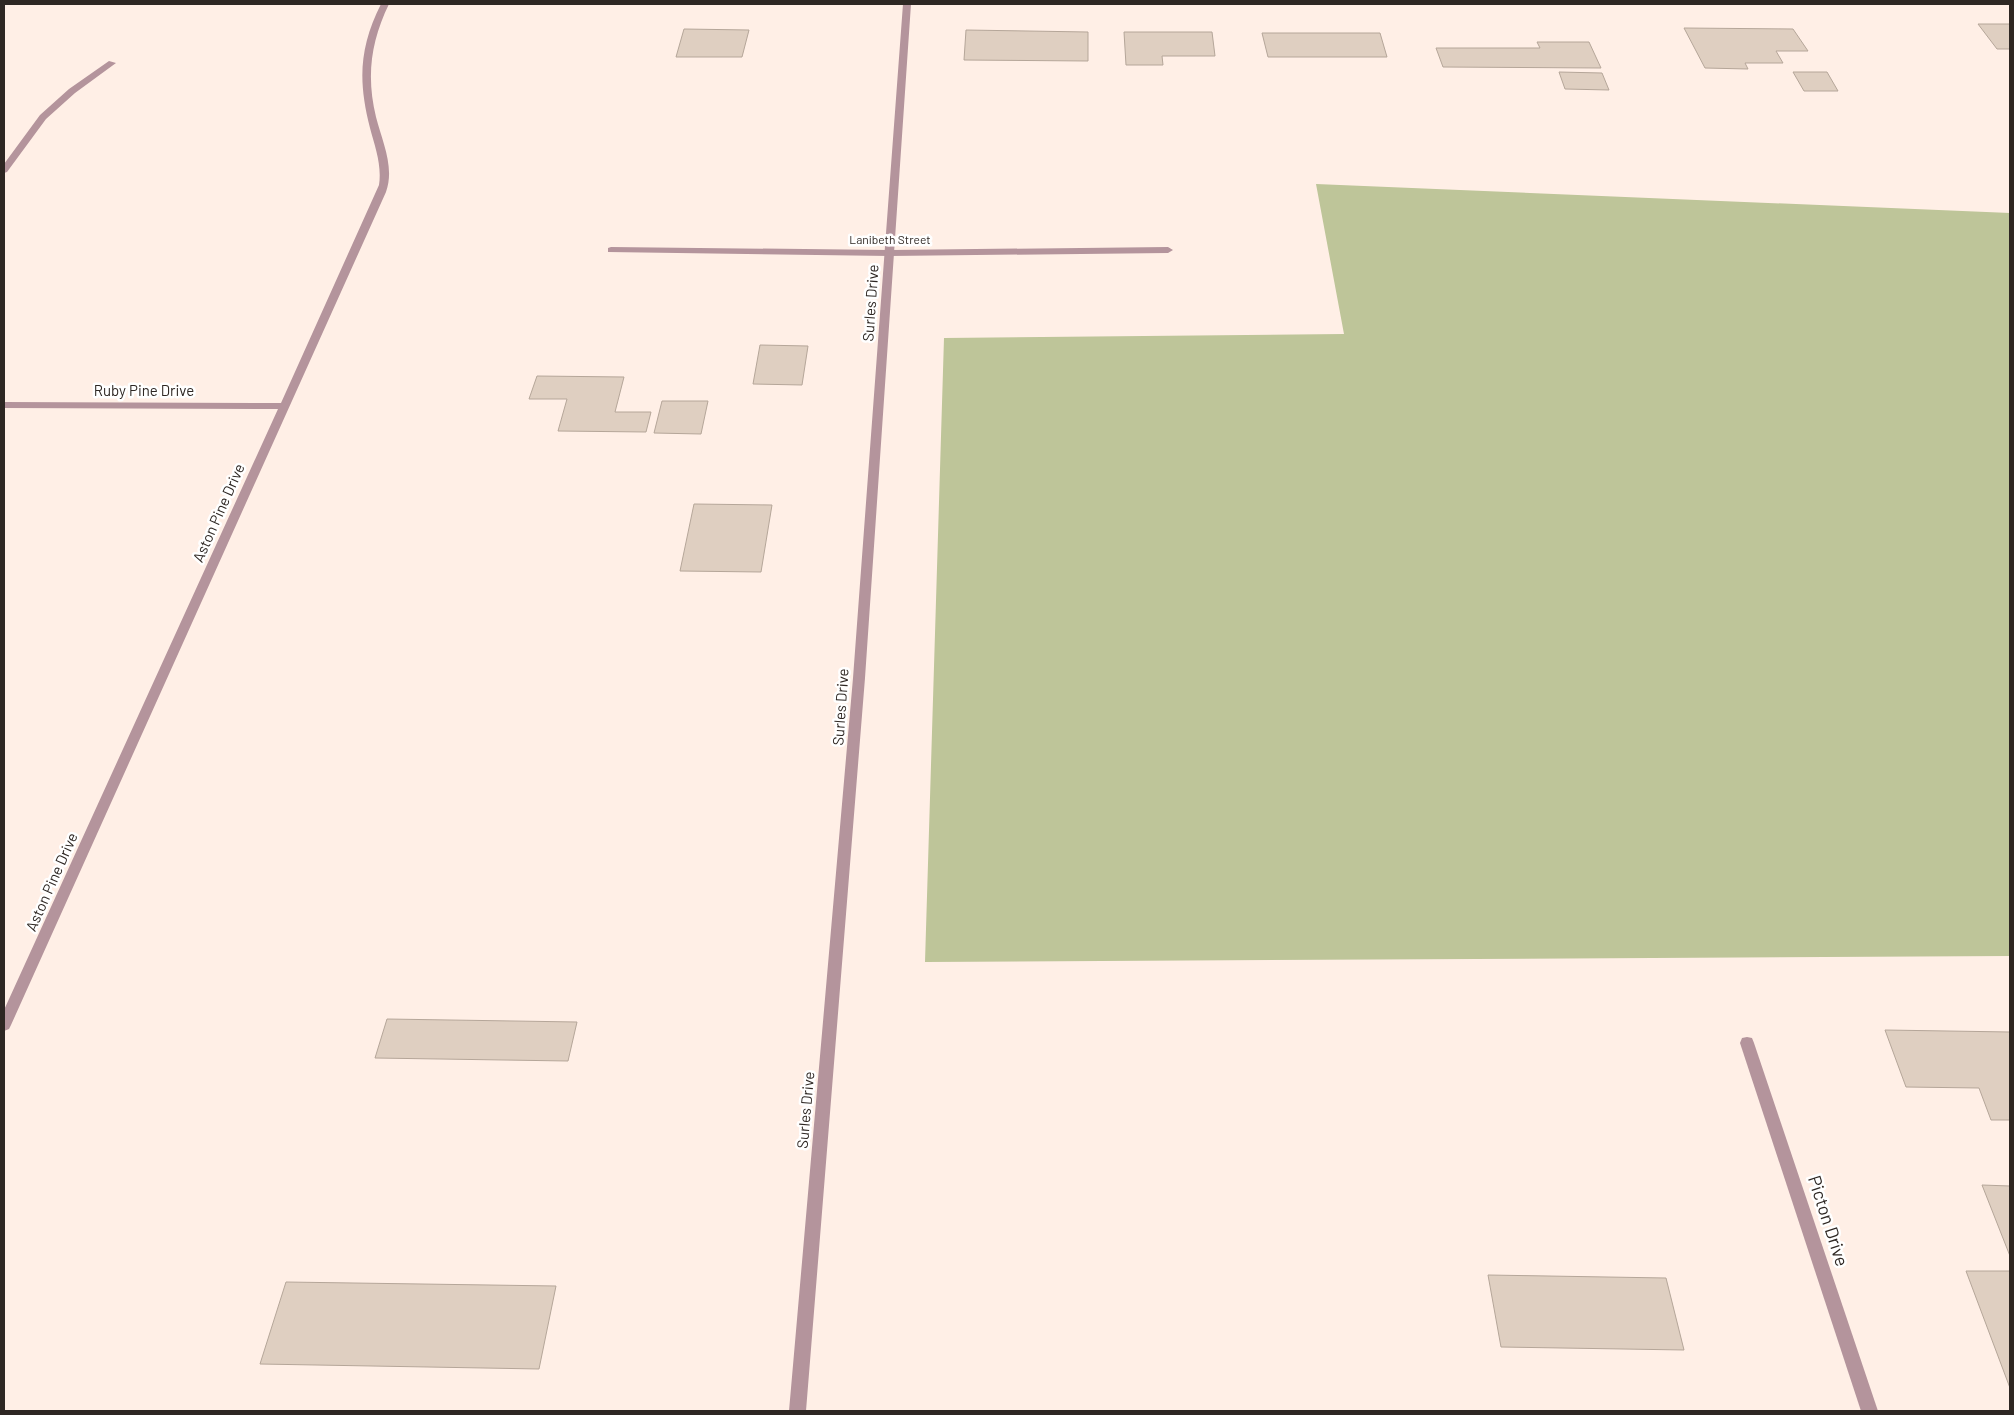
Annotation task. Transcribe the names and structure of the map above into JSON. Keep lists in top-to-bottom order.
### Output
{
  "streets": {
    "street": [
      "Lanibeth Street",
      "Surles Drive",
      "Ruby Pine Drive",
      "Aston Pine Drive",
      "Picton Drive"
    ]
  },
  "crossings": [
    ["Lanibeth Street", "Surles Drive"],
    ["Ruby Pine Drive", "Aston Pine Drive"]
  ]
}
